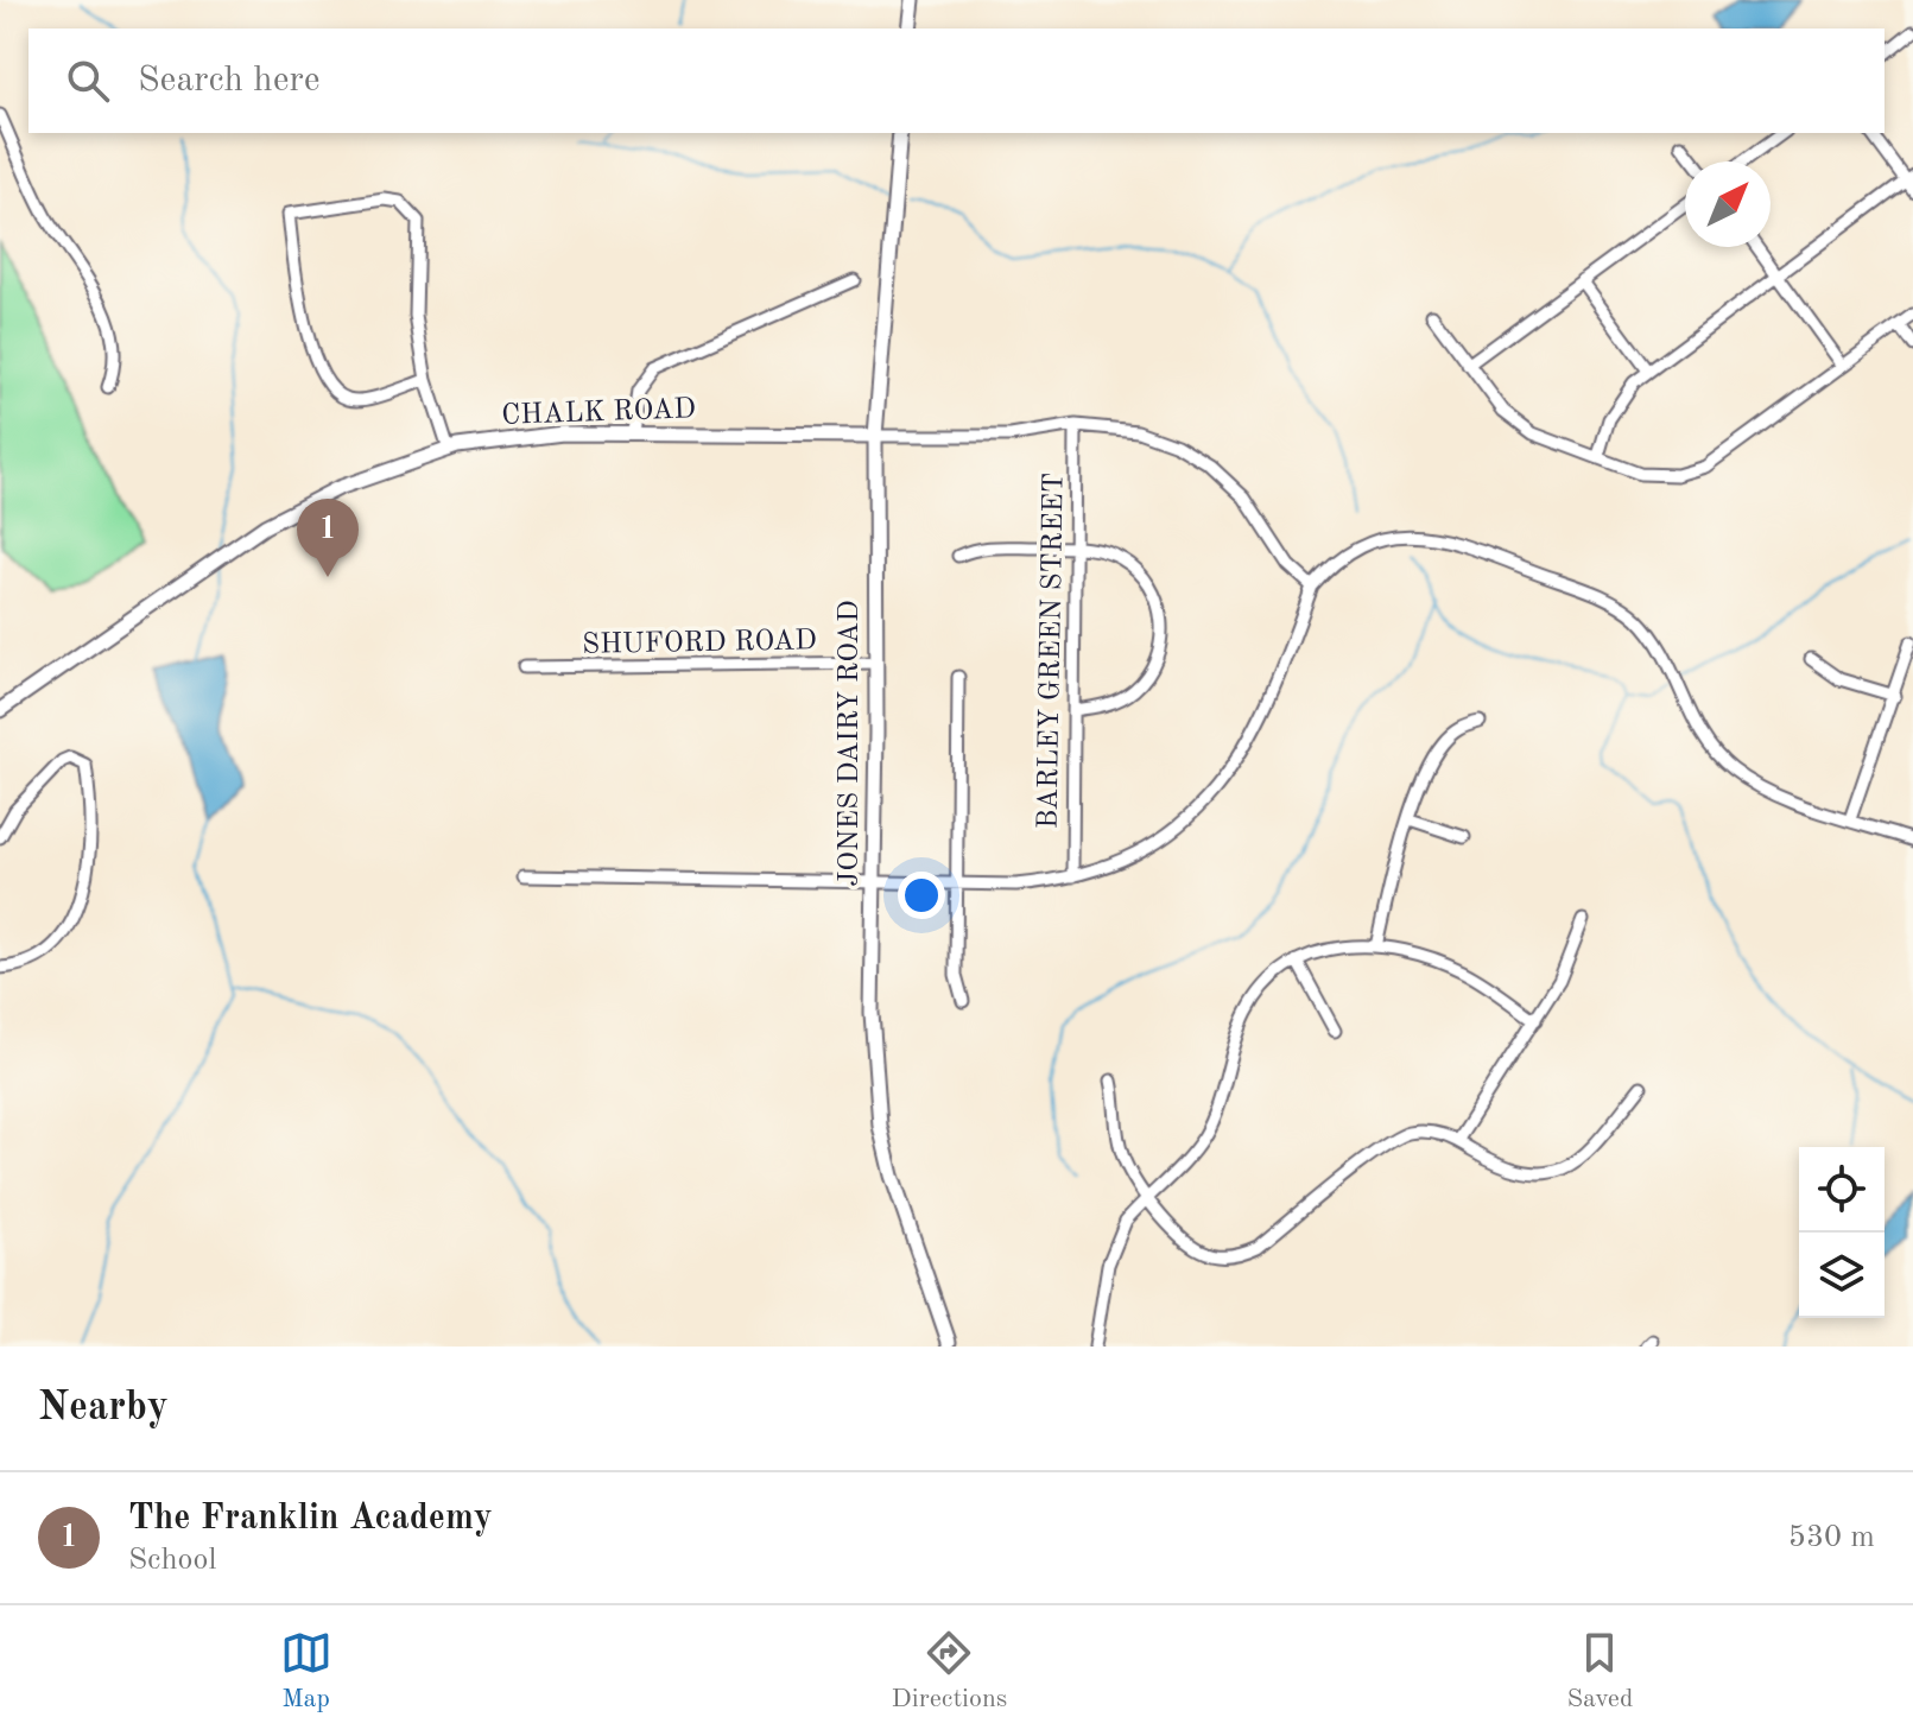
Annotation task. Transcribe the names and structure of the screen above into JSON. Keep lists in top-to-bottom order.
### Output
{
  "streets": {
    "street": [
      "CHALK ROAD",
      "SHUFORD ROAD",
      "BARLEY GREEN STREET",
      "JONES DAIRY ROAD"
    ]
  },
  "crossings": [
    ["CHALK ROAD", "JONES DAIRY ROAD"],
    ["SHUFORD ROAD", "JONES DAIRY ROAD"]
  ],
  "north": "top right",
  "page": {
    "search": "Search here",
    "pins": "1",
    "heading": "Nearby",
    "list": [
      {
        "mark": "1",
        "name": "The Franklin Academy",
        "note": "School",
        "value": "530 m"
      }
    ],
    "nav": ["Map", "Directions", "Saved"]
  }
}
